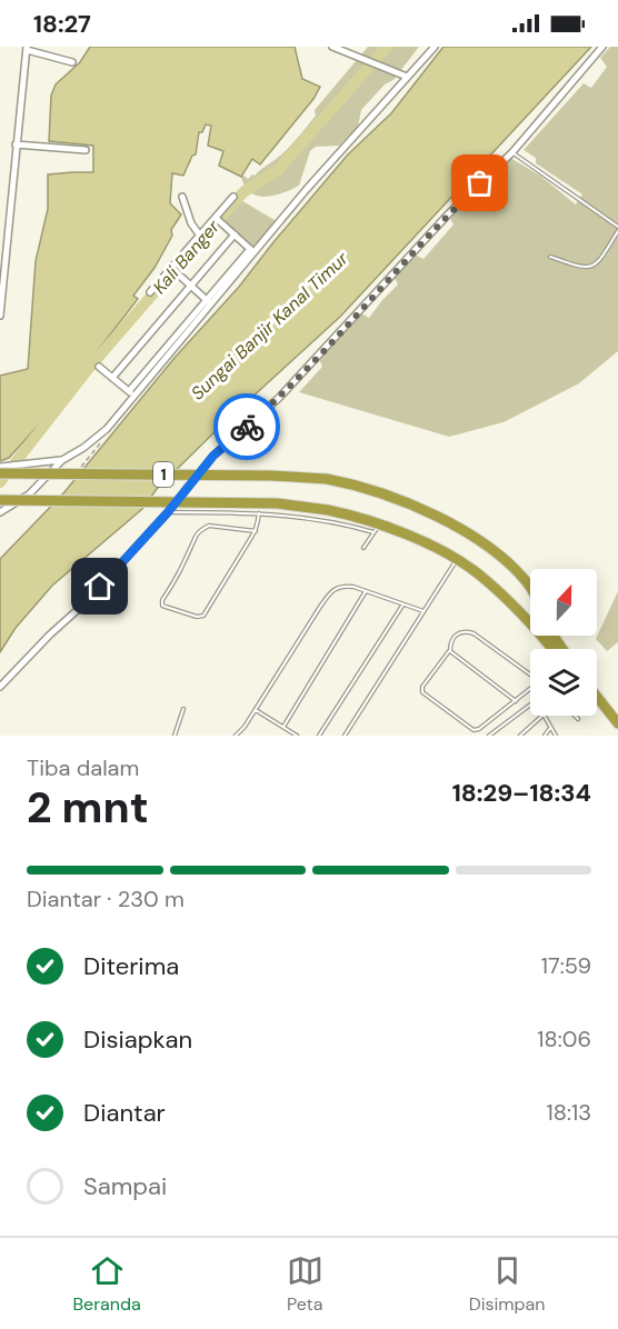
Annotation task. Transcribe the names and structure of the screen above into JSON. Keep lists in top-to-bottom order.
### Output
{
  "streets": {
    "highway": ["1"]
  },
  "water": ["Kali Banger", "Sungai Banjir Kanal Timur"],
  "north": "top",
  "page": {
    "status": "18:27",
    "heading": ["2 mnt", "Tiba dalam", "18:29–18:34"],
    "bar": "Diantar · 230 m",
    "list": [
      ["Diterima", "17:59"],
      ["Disiapkan", "18:06"],
      ["Diantar", "18:13"],
      "Sampai"
    ],
    "tabs": ["Beranda", "Peta", "Disimpan"]
  }
}
